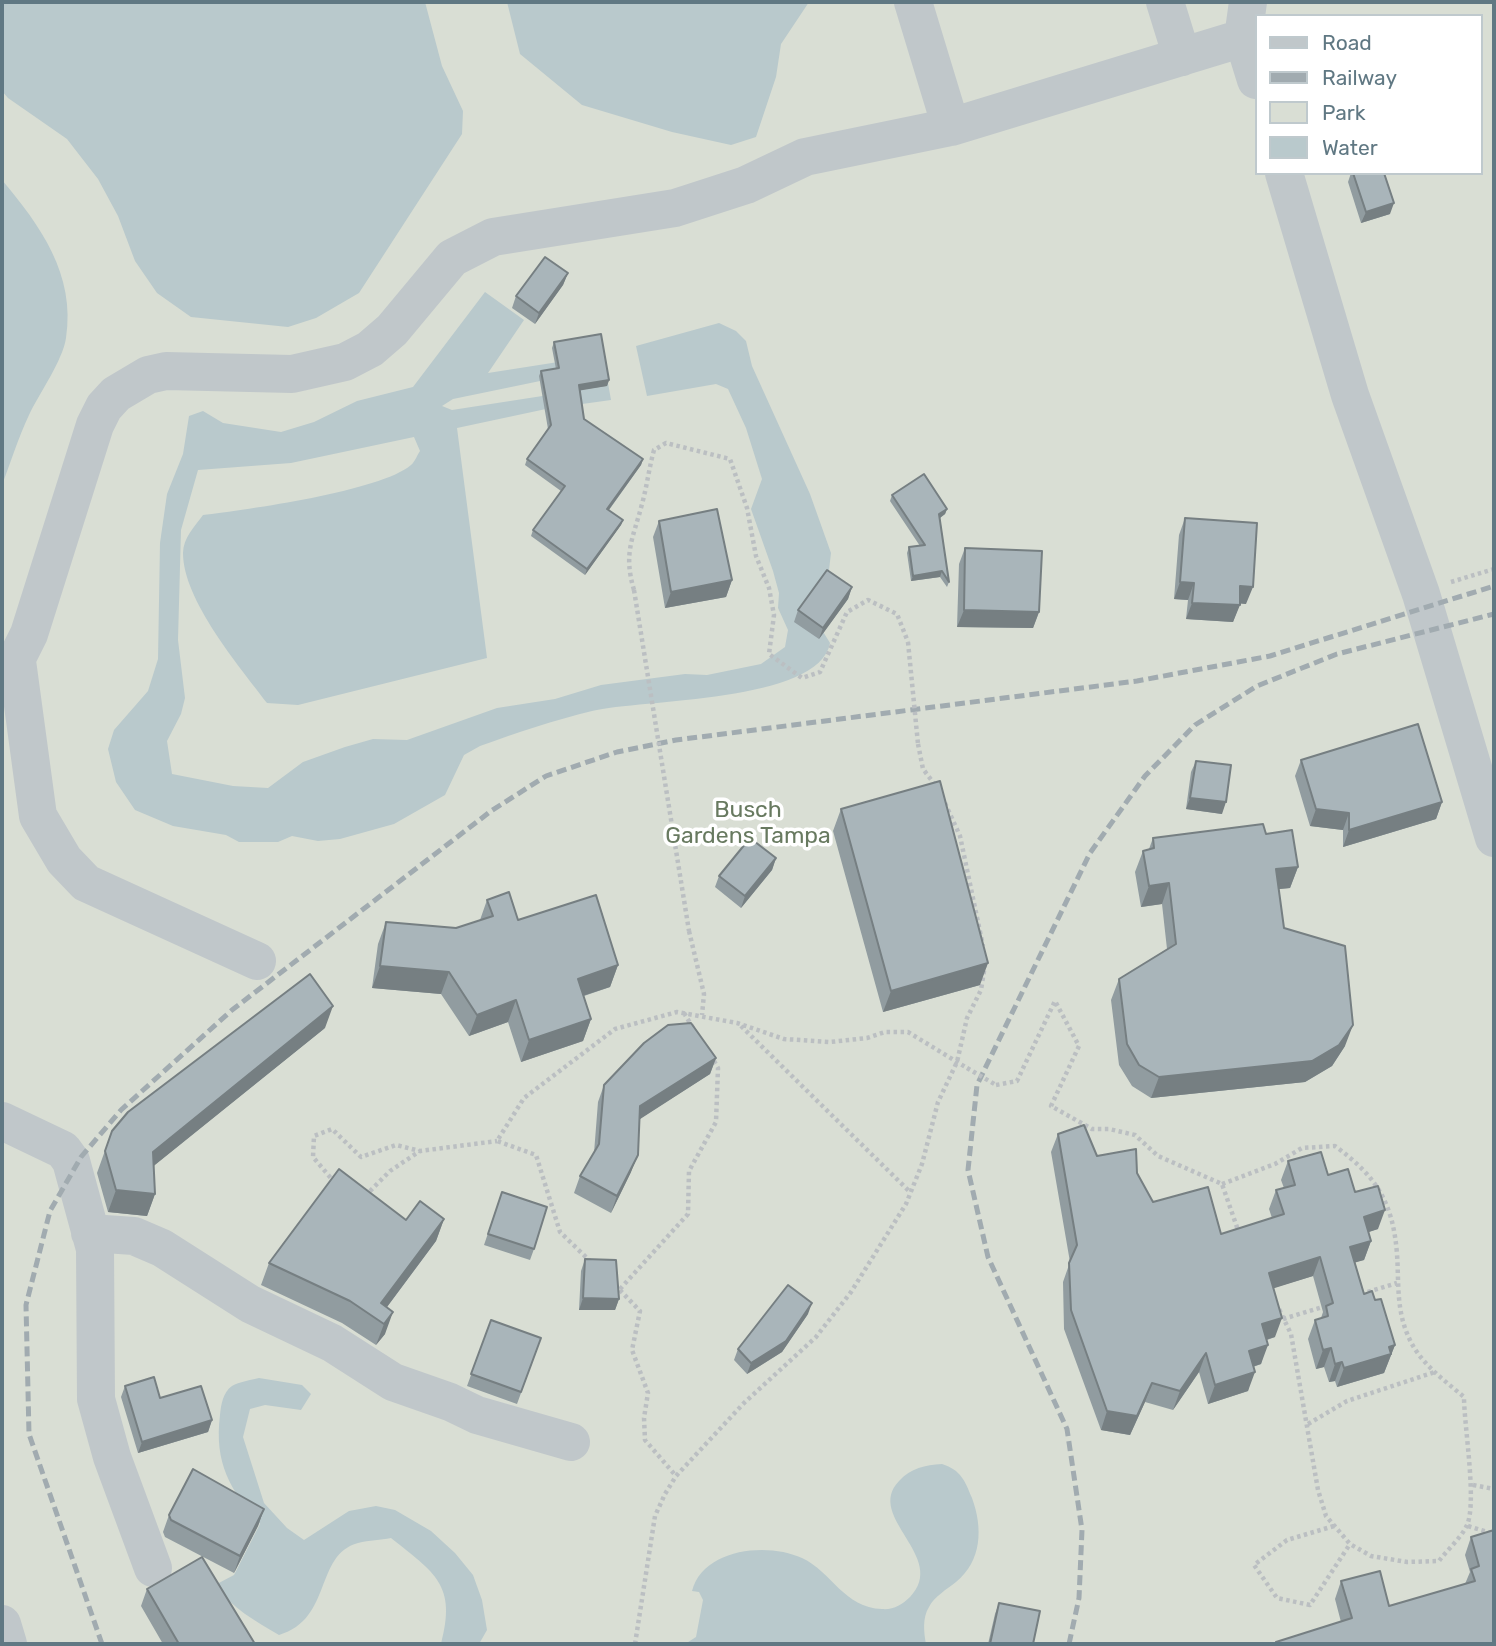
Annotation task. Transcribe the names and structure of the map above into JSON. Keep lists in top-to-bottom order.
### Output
{
  "parks": ["Busch Gardens Tampa"],
  "legend": [
    "Road",
    "Railway",
    "Park",
    "Water"
  ]
}
